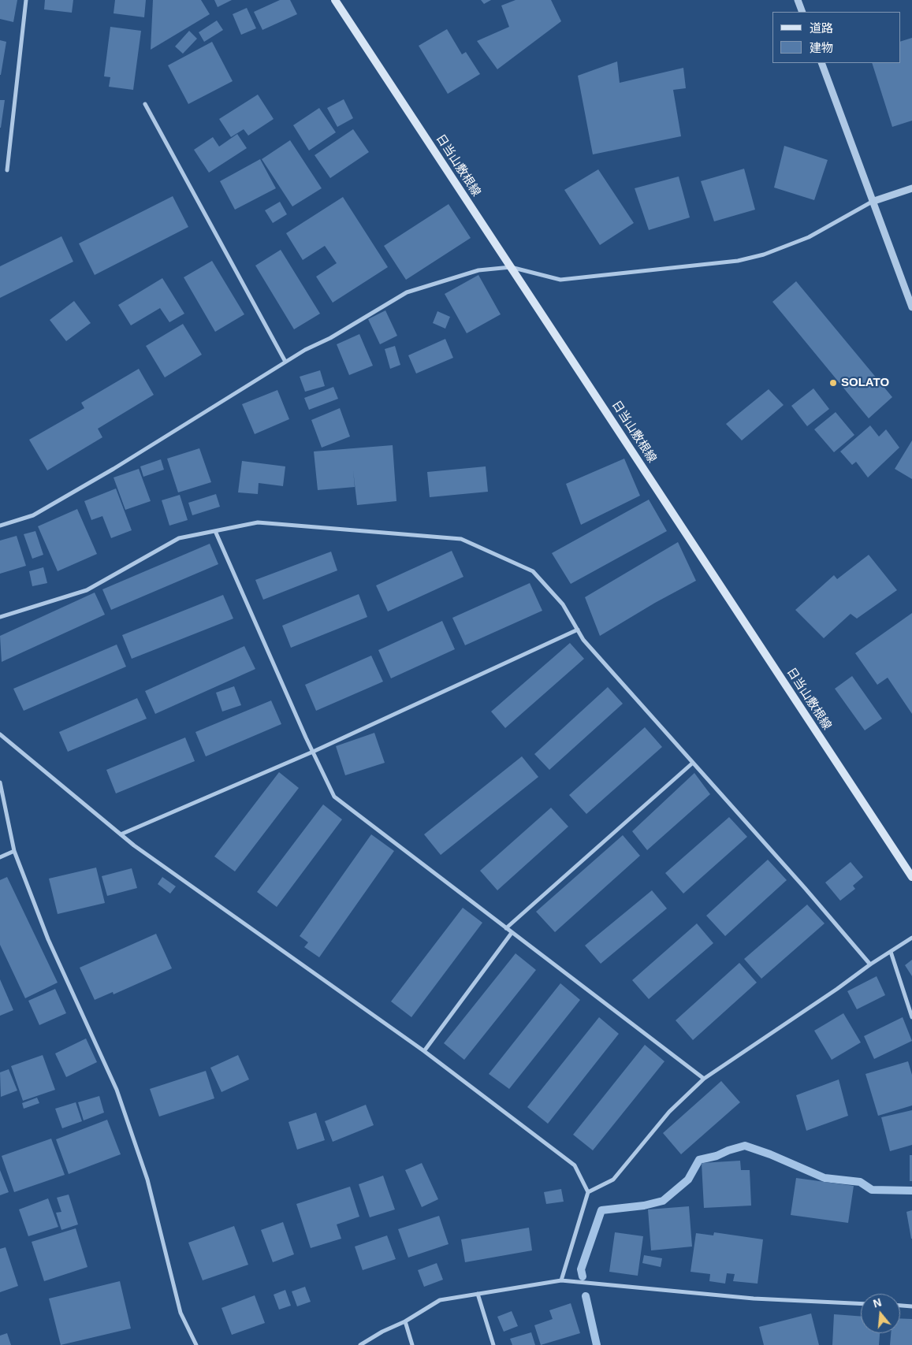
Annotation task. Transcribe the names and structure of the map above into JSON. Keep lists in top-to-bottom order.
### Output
{
  "streets": {
    "main road": ["日当山敷根線"]
  },
  "places": ["SOLATO"],
  "legend": ["道路", "建物"],
  "north": "top"
}
